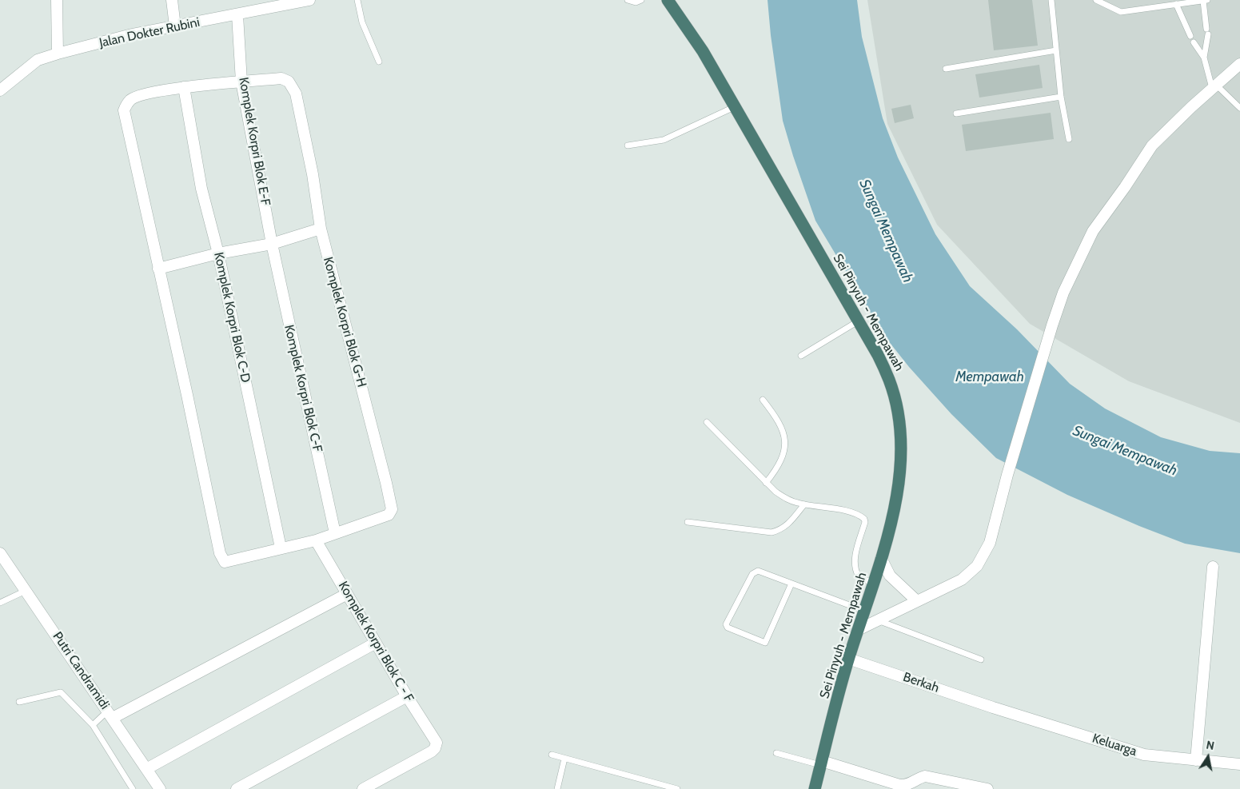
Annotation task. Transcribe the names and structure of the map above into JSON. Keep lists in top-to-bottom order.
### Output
{
  "streets": {
    "highway": ["Sei Pinyuh - Mempawah"],
    "street": [
      "Jalan Dokter Rubini",
      "Komplek Korpri Blok E-F",
      "Komplek Korpri Blok C-D",
      "Komplek Korpri Blok G-H",
      "Komplek Korpri Blok C-F",
      "Komplek Korpri Blok C - F",
      "Putri Candramidi",
      "Berkah",
      "Keluarga"
    ]
  },
  "crossings": [
    ["Jalan Dokter Rubini", "Komplek Korpri Blok E-F"],
    ["Komplek Korpri Blok E-F", "Komplek Korpri Blok G-H"],
    ["Komplek Korpri Blok E-F", "Komplek Korpri Blok C-F"],
    ["Sei Pinyuh - Mempawah", "Berkah"],
    ["Komplek Korpri Blok C-D", "Komplek Korpri Blok G-H"],
    ["Komplek Korpri Blok G-H", "Komplek Korpri Blok C-F"],
    ["Komplek Korpri Blok G-H", "Komplek Korpri Blok C - F"],
    ["Berkah", "Keluarga"]
  ],
  "water": ["Sungai Mempawah", "Mempawah"],
  "north": "top"
}
